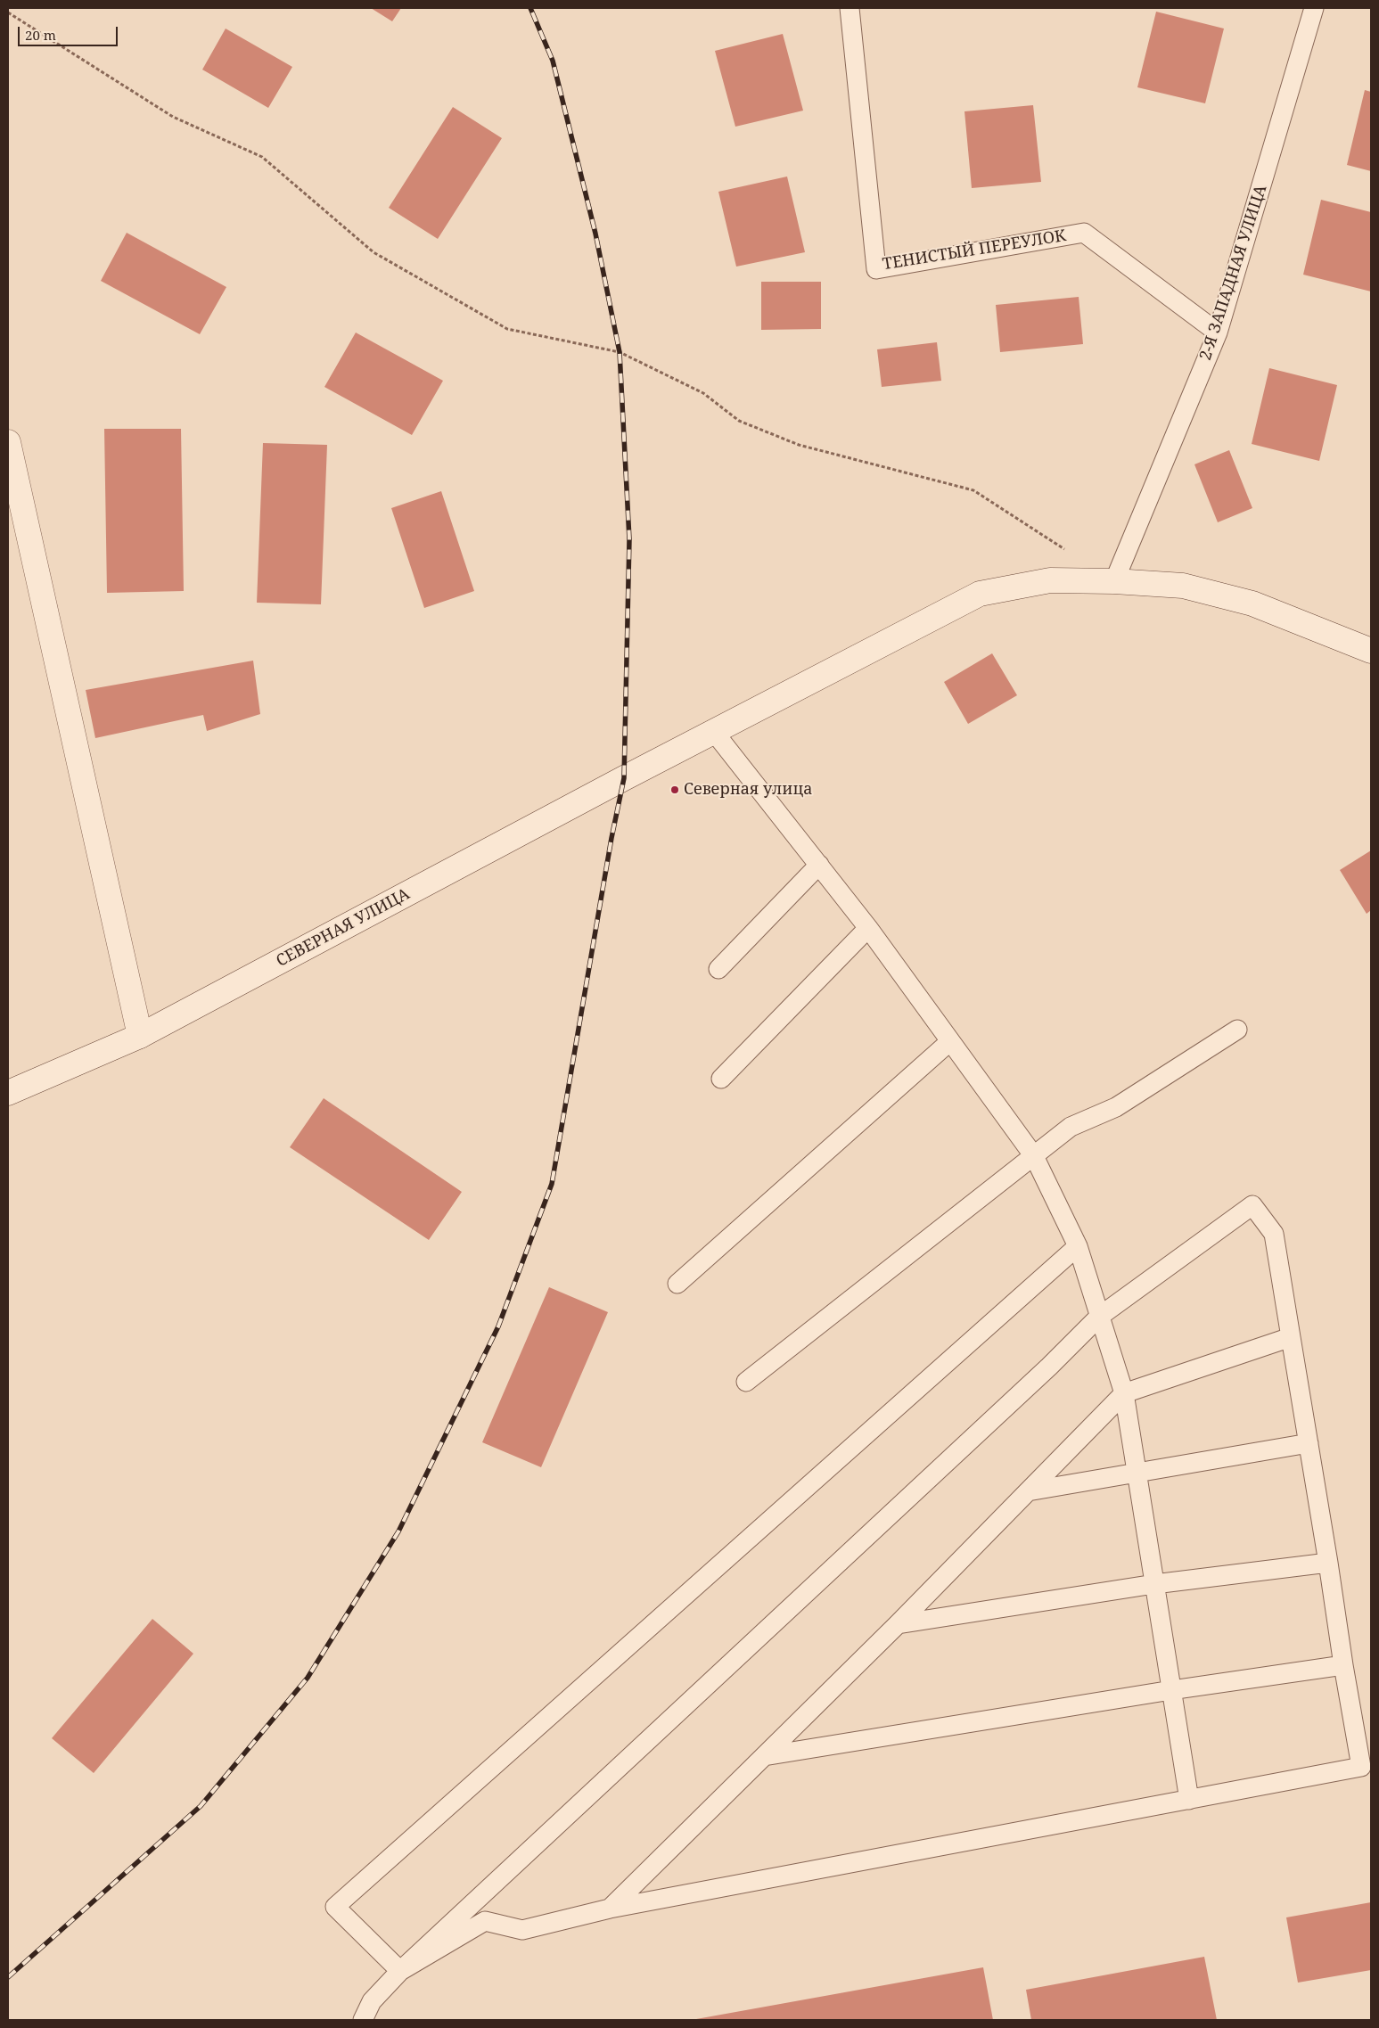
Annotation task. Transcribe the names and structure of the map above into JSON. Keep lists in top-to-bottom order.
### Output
{
  "streets": {
    "street": ["СЕВЕРНАЯ УЛИЦА"],
    "lane": ["ТЕНИСТЫЙ ПЕРЕУЛОК", "2-Я ЗАПАДНАЯ УЛИЦА"]
  },
  "crossings": [
    ["ТЕНИСТЫЙ ПЕРЕУЛОК", "2-Я ЗАПАДНАЯ УЛИЦА"],
    ["2-Я ЗАПАДНАЯ УЛИЦА", "СЕВЕРНАЯ УЛИЦА"]
  ],
  "places": ["Северная улица"],
  "scale_bar": "20 m"
}
